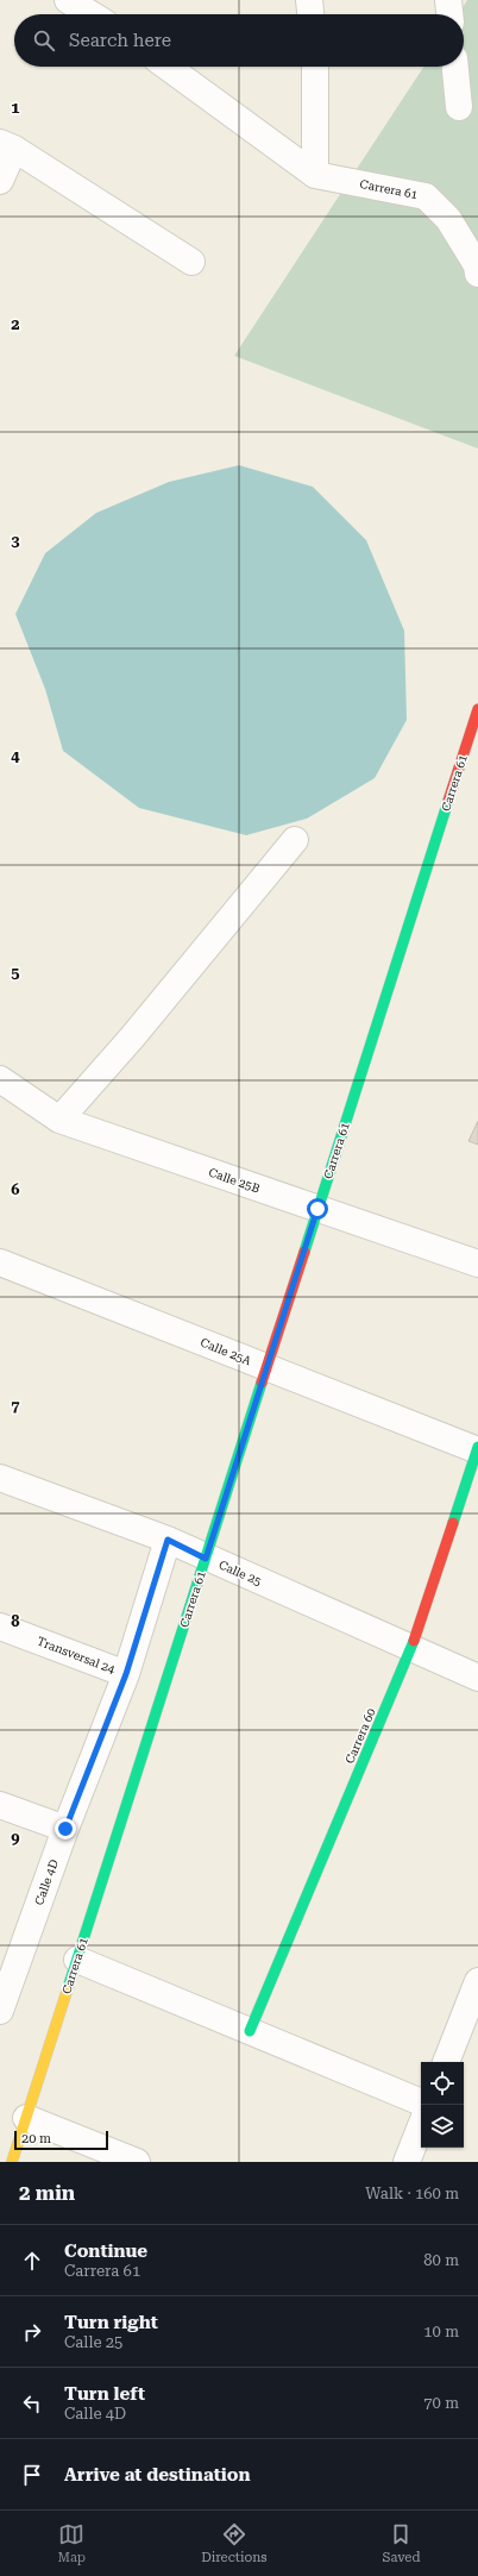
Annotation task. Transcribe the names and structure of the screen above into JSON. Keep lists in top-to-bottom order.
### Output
{
  "streets": {
    "street": [
      "Carrera 61",
      "Calle 25B",
      "Calle 25A",
      "Calle 25",
      "Transversal 24",
      "Carrera 60",
      "Calle 4D"
    ]
  },
  "crossings": [
    ["Carrera 61", "Calle 25B"],
    ["Carrera 61", "Calle 25A"],
    ["Carrera 61", "Calle 25"],
    ["Calle 25A", "Carrera 60"],
    ["Calle 25", "Carrera 60"],
    ["Calle 25", "Calle 4D"],
    ["Transversal 24", "Calle 4D"]
  ],
  "scale_bar": "20 m",
  "page": {
    "search": "Search here",
    "scale": "20 m",
    "heading": ["2 min", "Walk · 160 m"],
    "list": [
      ["Continue", "Carrera 61", "80 m"],
      ["Turn right", "Calle 25", "10 m"],
      ["Turn left", "Calle 4D", "70 m"],
      "Arrive at destination"
    ],
    "nav": ["Map", "Directions", "Saved"]
  },
  "grid": {
    "rows": [
      "1",
      "2",
      "3",
      "4",
      "5",
      "6",
      "7",
      "8",
      "9"
    ]
  }
}
